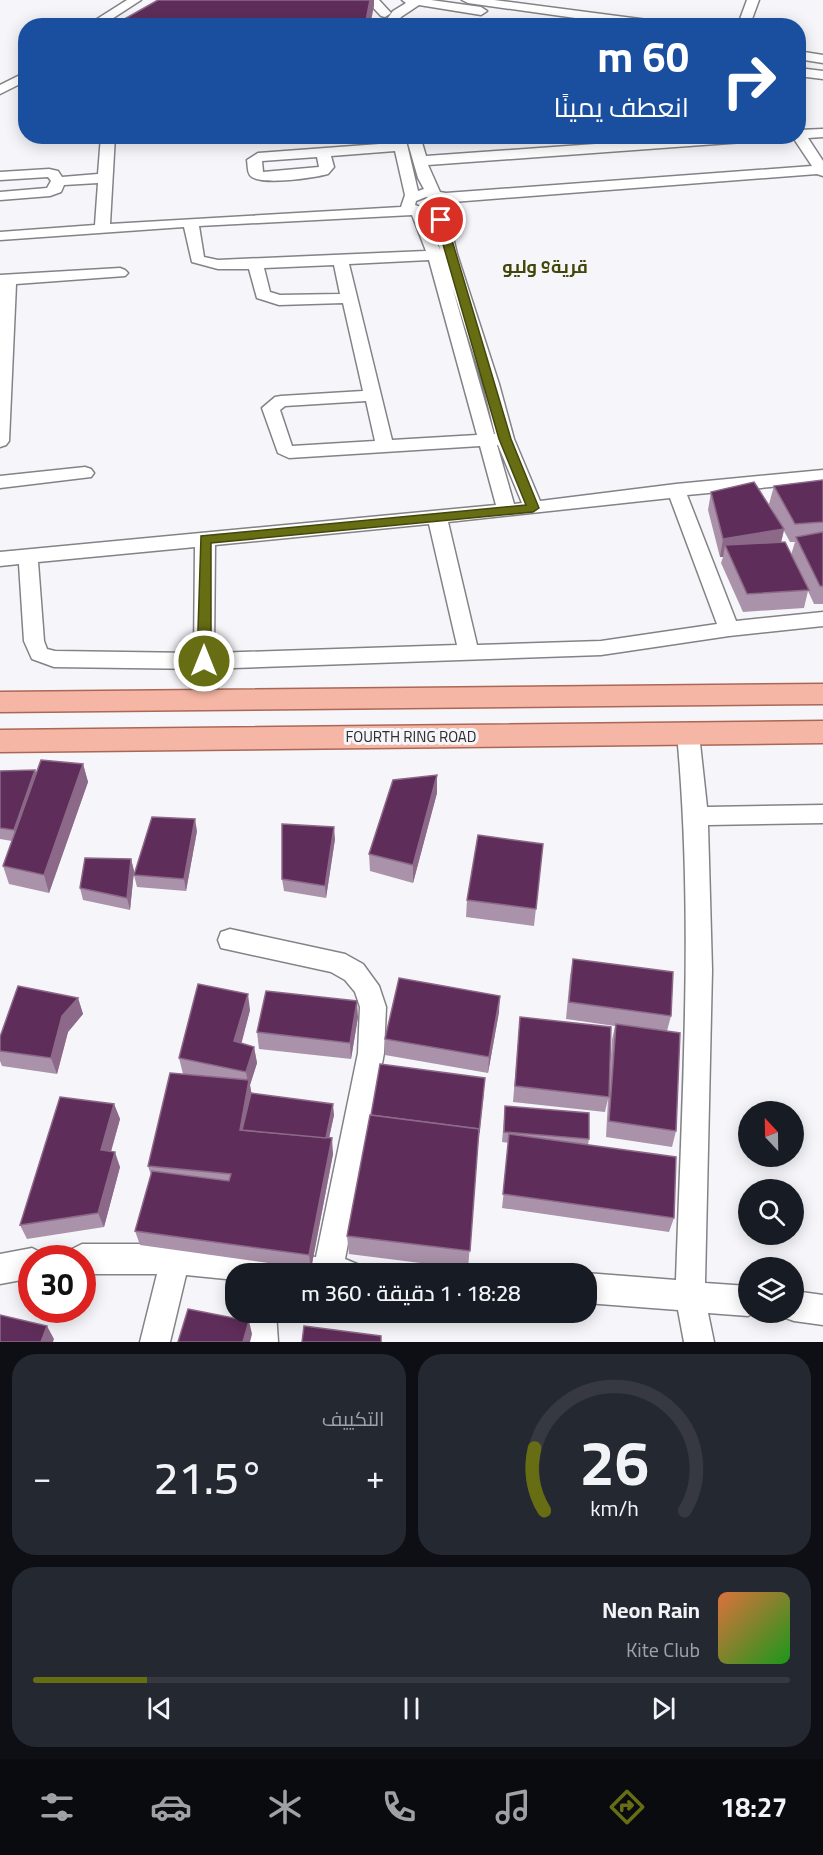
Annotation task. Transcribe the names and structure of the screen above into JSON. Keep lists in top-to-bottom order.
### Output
{
  "streets": {
    "main road": ["FOURTH RING ROAD"]
  },
  "districts": ["قرية9 وليو"],
  "north": "top",
  "page": {
    "turn": ["60 m", "انعطف يمينًا"],
    "limit": "30",
    "trip": "18:28 · 1 دقيقة · 360 m",
    "tile": "التكييف",
    "heat": ["−", "21.5°", "+"],
    "song": ["Neon Rain", "Kite Club"],
    "tabs": "18:27",
    "gauge": ["26", "km/h"]
  }
}
